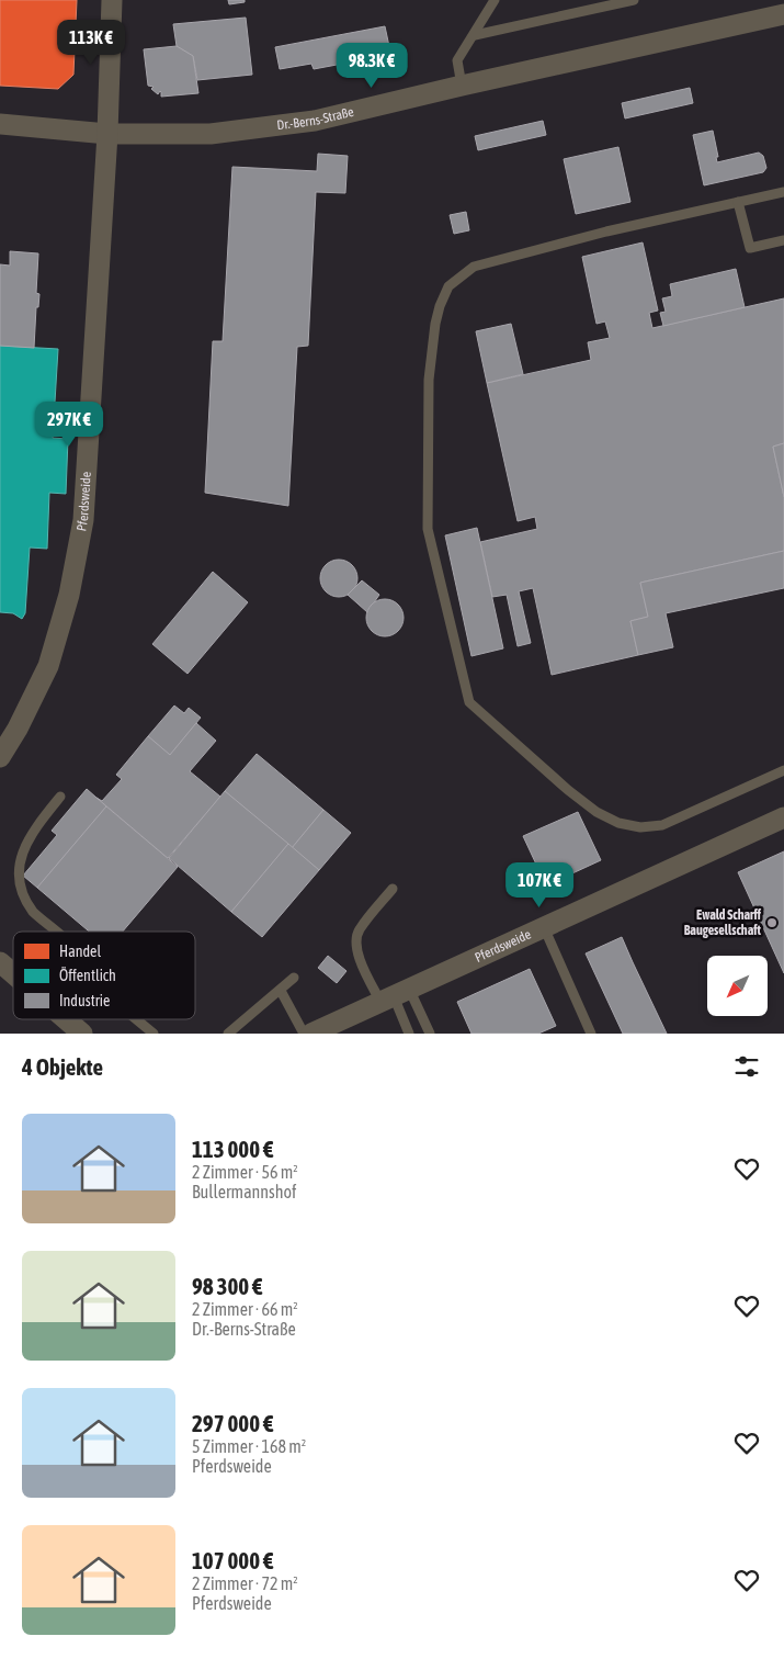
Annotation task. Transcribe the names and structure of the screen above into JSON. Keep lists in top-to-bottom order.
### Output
{
  "streets": {
    "street": ["Dr.-Berns-Straße", "Pferdsweide"]
  },
  "crossings": [
    ["Dr.-Berns-Straße", "Pferdsweide"]
  ],
  "places": ["Ewald Scharff Baugesellschaft"],
  "legend": ["Handel", "Öffentlich", "Industrie"],
  "north": "bottom left",
  "page": {
    "price": [
      "113K €",
      "98.3K €",
      "297K €",
      "107K €"
    ],
    "heading": "4 Objekte",
    "list": [
      {
        "name": "113 000 €",
        "note": "2 Zimmer · 56 m² · Bullermannshof"
      },
      {
        "name": "98 300 €",
        "note": "2 Zimmer · 66 m² · Dr.-Berns-Straße"
      },
      {
        "name": "297 000 €",
        "note": "5 Zimmer · 168 m² · Pferdsweide"
      },
      {
        "name": "107 000 €",
        "note": "2 Zimmer · 72 m² · Pferdsweide"
      }
    ]
  }
}
